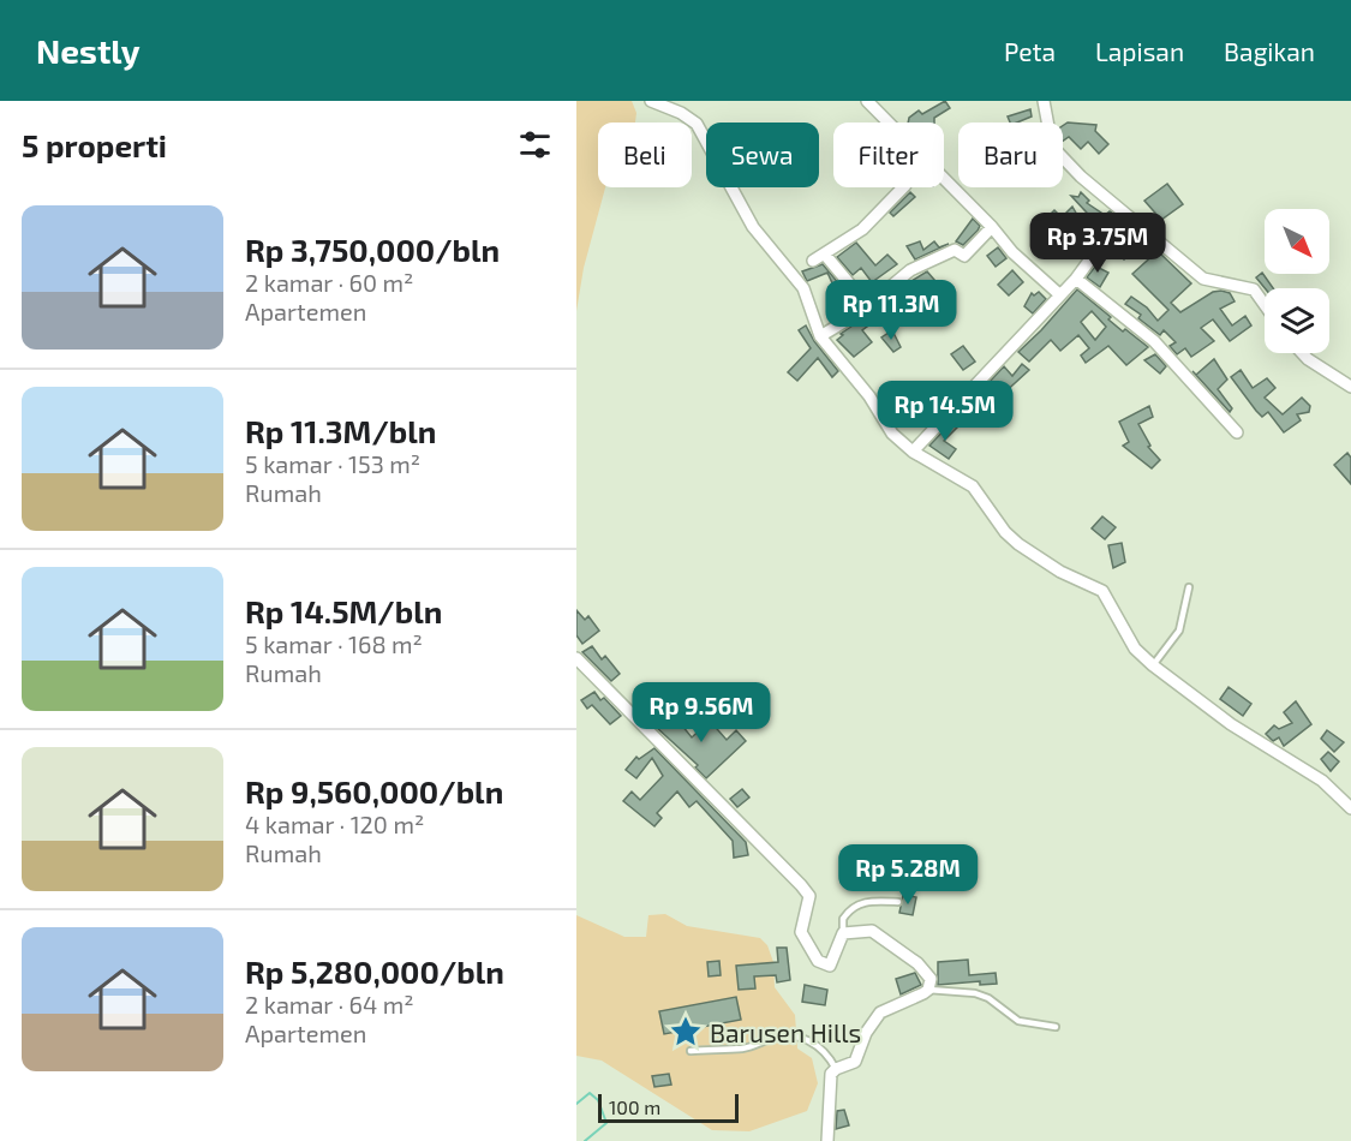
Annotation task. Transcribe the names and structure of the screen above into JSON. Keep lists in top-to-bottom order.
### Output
{
  "places": {
    "place": ["Barusen Hills"]
  },
  "scale_bar": "100 m",
  "north": "bottom right",
  "page": {
    "header": "Nestly",
    "nav": ["Peta", "Lapisan", "Bagikan"],
    "heading": "5 properti",
    "chip": [
      "Beli",
      "Sewa",
      "Filter",
      "Baru"
    ],
    "list": [
      {
        "name": "Rp 3,750,000/bln",
        "note": "2 kamar · 60 m² · Apartemen"
      },
      {
        "name": "Rp 11.3M/bln",
        "note": "5 kamar · 153 m² · Rumah"
      },
      {
        "name": "Rp 14.5M/bln",
        "note": "5 kamar · 168 m² · Rumah"
      },
      {
        "name": "Rp 9,560,000/bln",
        "note": "4 kamar · 120 m² · Rumah"
      },
      {
        "name": "Rp 5,280,000/bln",
        "note": "2 kamar · 64 m² · Apartemen"
      }
    ],
    "price": [
      "Rp 3.75M",
      "Rp 11.3M",
      "Rp 14.5M",
      "Rp 9.56M",
      "Rp 5.28M"
    ],
    "scale": "100 m"
  }
}
